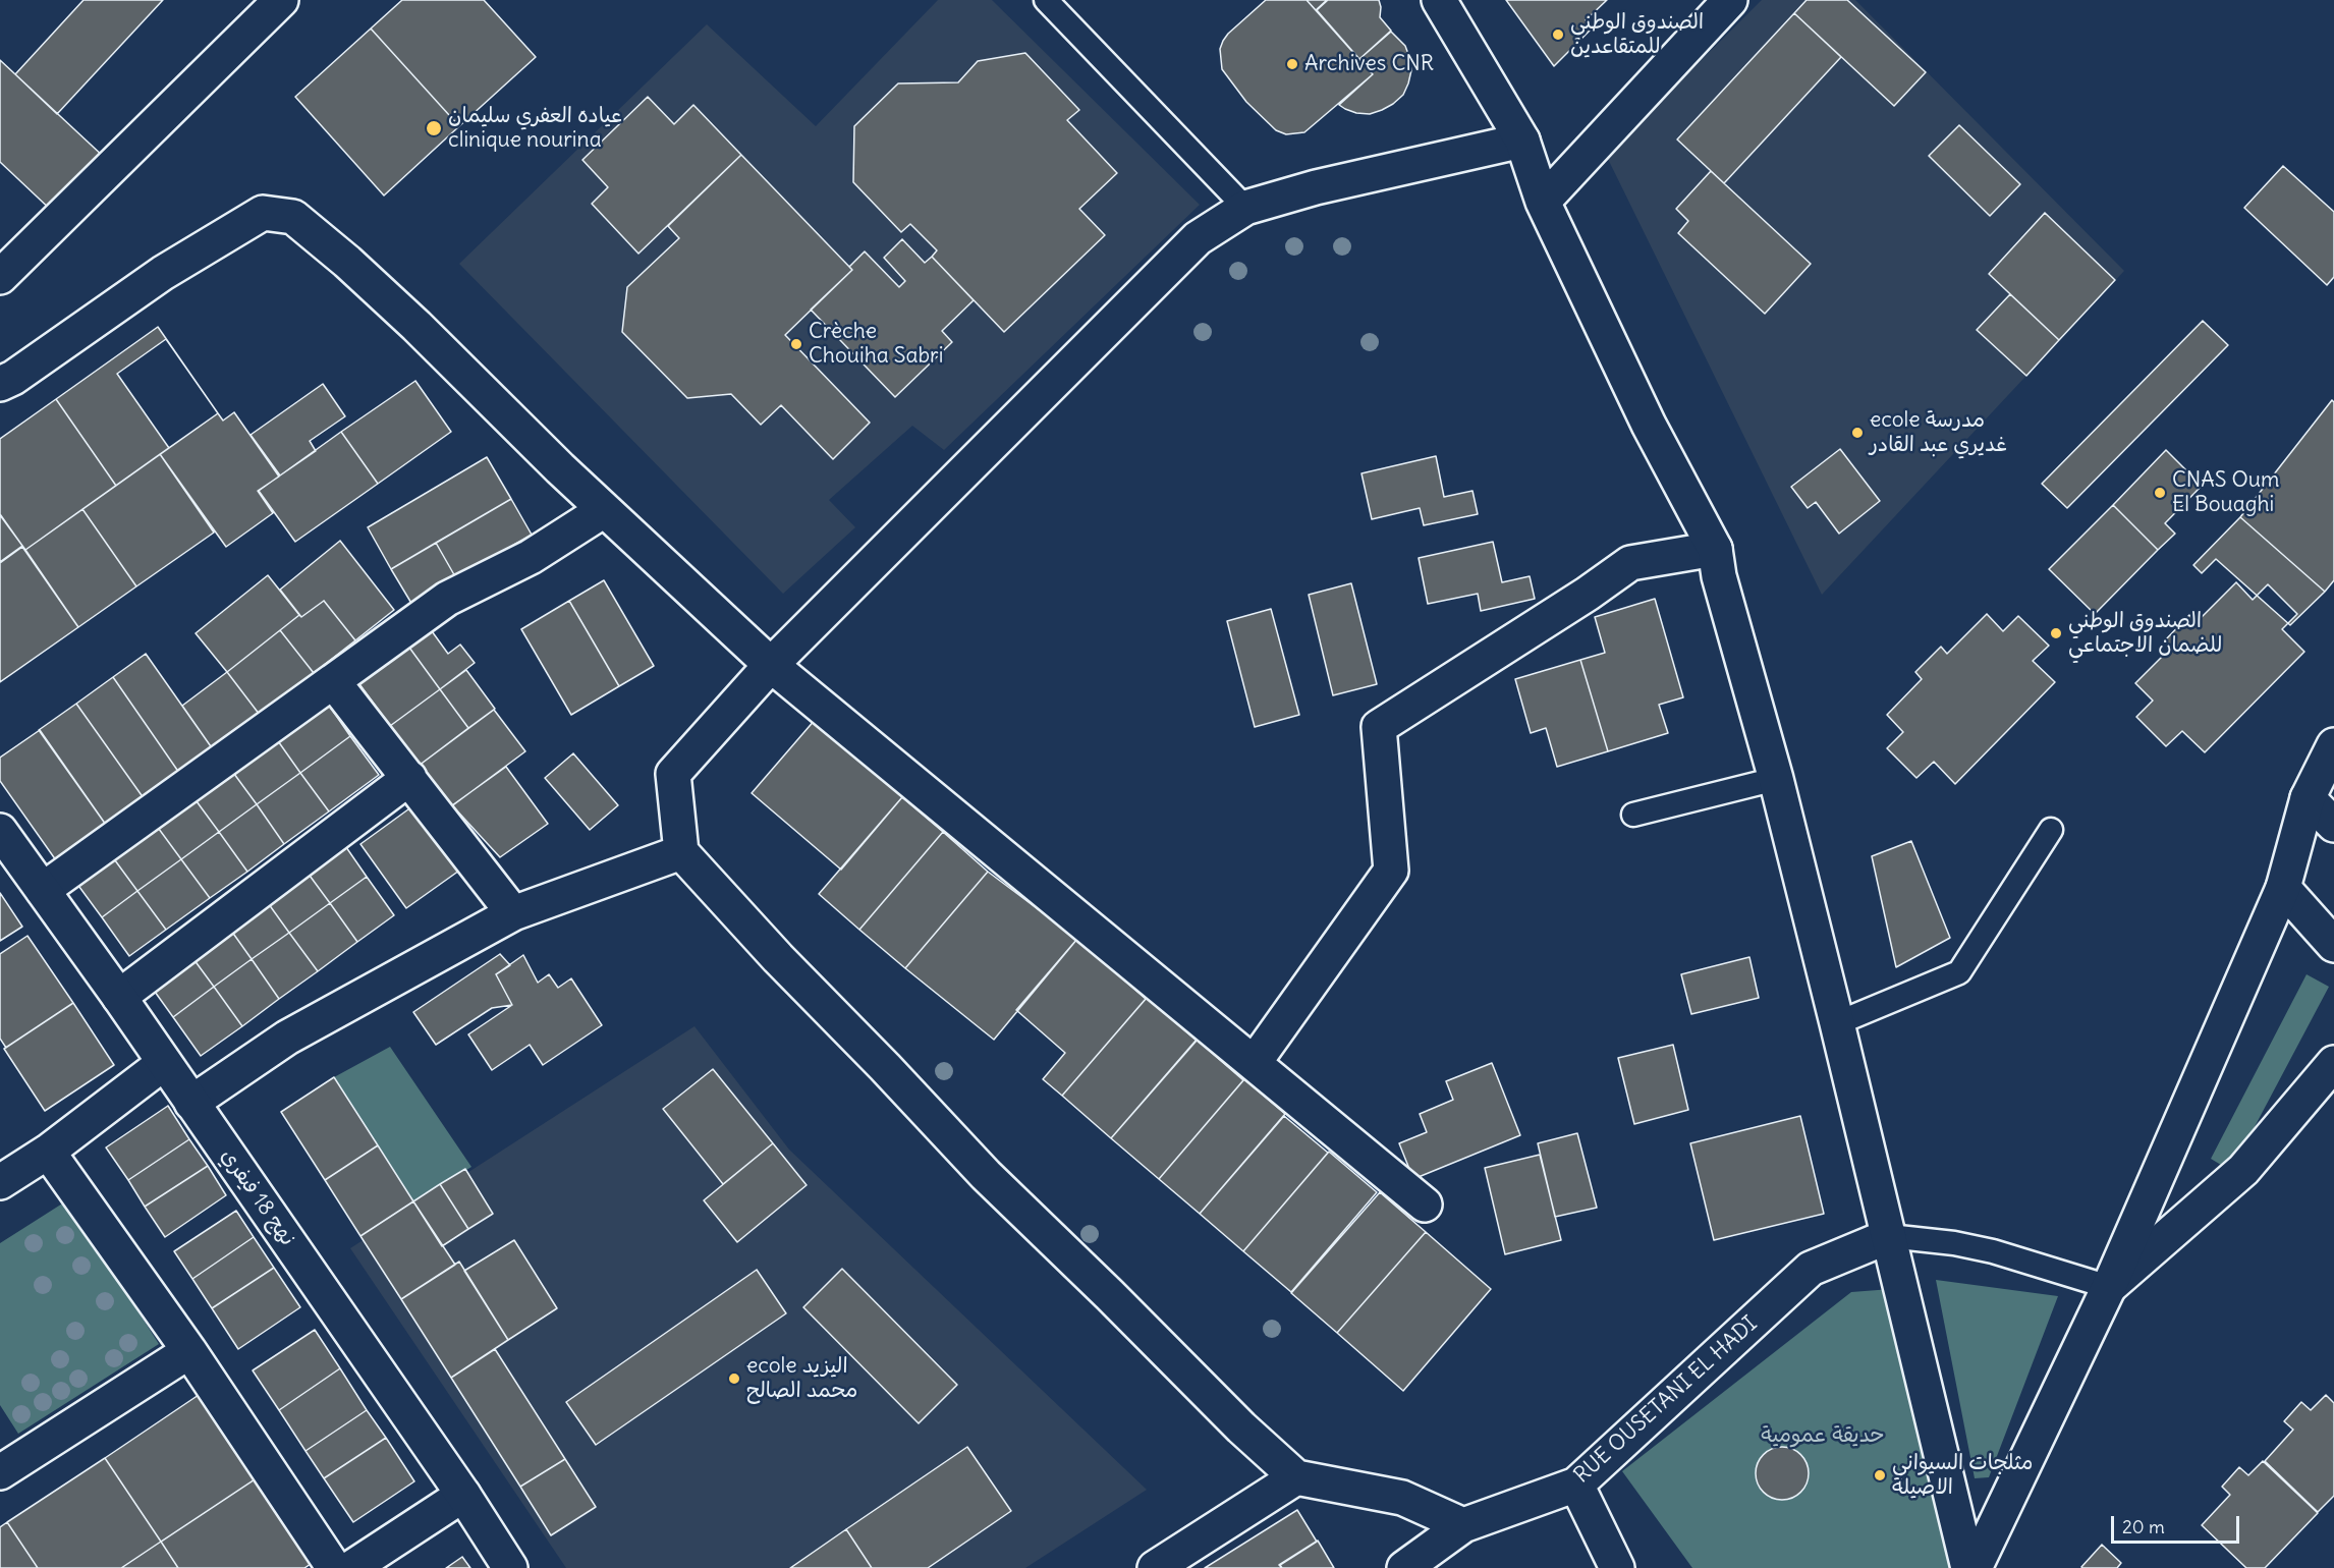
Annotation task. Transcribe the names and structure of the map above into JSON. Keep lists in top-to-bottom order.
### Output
{
  "streets": {
    "street": ["نهج 18 فيفري", "RUE OUSETANI EL HADI"]
  },
  "parks": ["حديقة عمومية"],
  "places": [
    "الصندوق الوطني للمتقاعدين",
    "Archives CNR",
    "عياده العفري سليمان clinique nourina",
    "Crèche Chouiha Sabri",
    "ecole مدرسة غديري عبد القادر",
    "CNAS Oum El Bouaghi",
    "الصندوق الوطني للضمان الاجتماعي",
    "ecole اليزيد محمد الصالح",
    "مثلجات السيواني الاصيلة"
  ],
  "scale_bar": "20 m"
}
